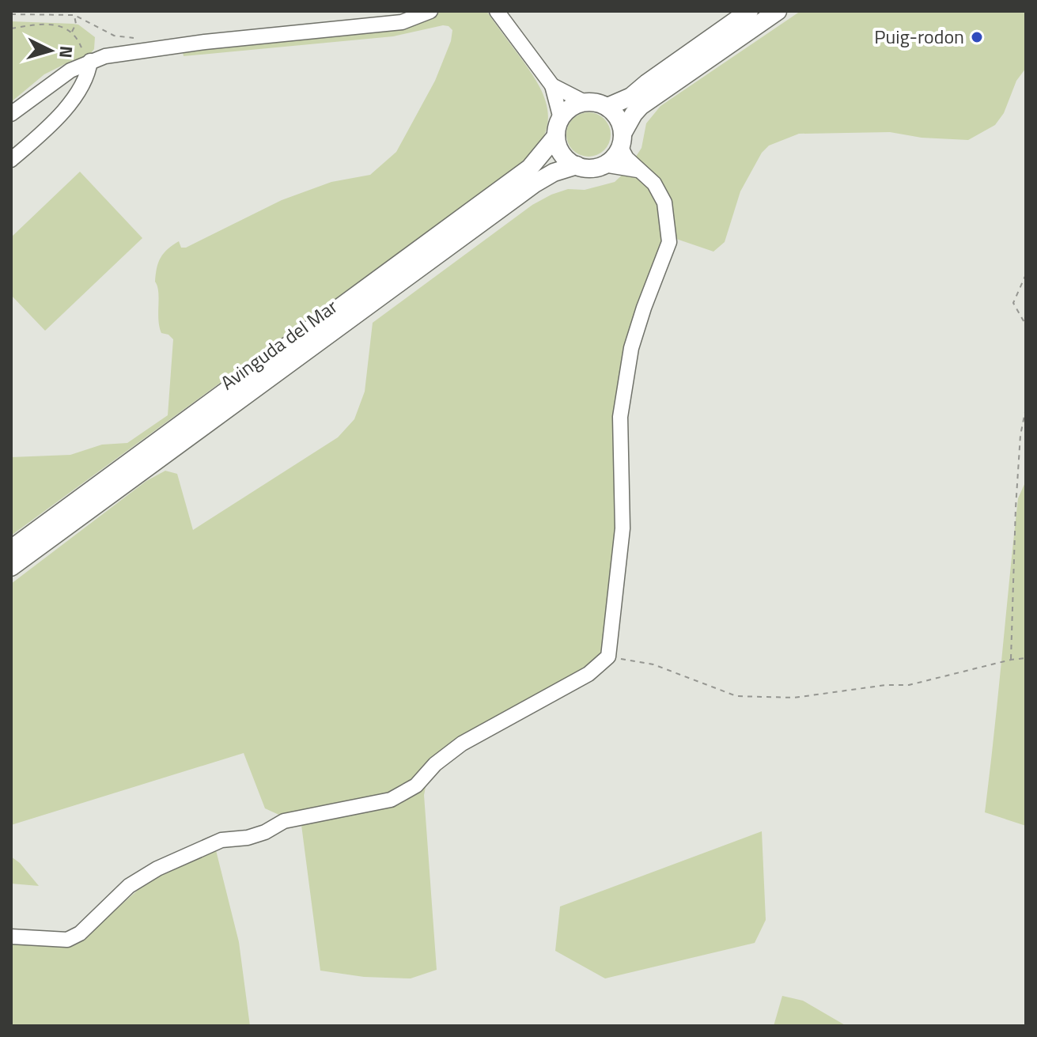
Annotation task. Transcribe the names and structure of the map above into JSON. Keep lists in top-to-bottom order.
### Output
{
  "streets": {
    "main road": ["Avinguda del Mar"]
  },
  "places": ["Puig-rodon"],
  "north": "right"
}
